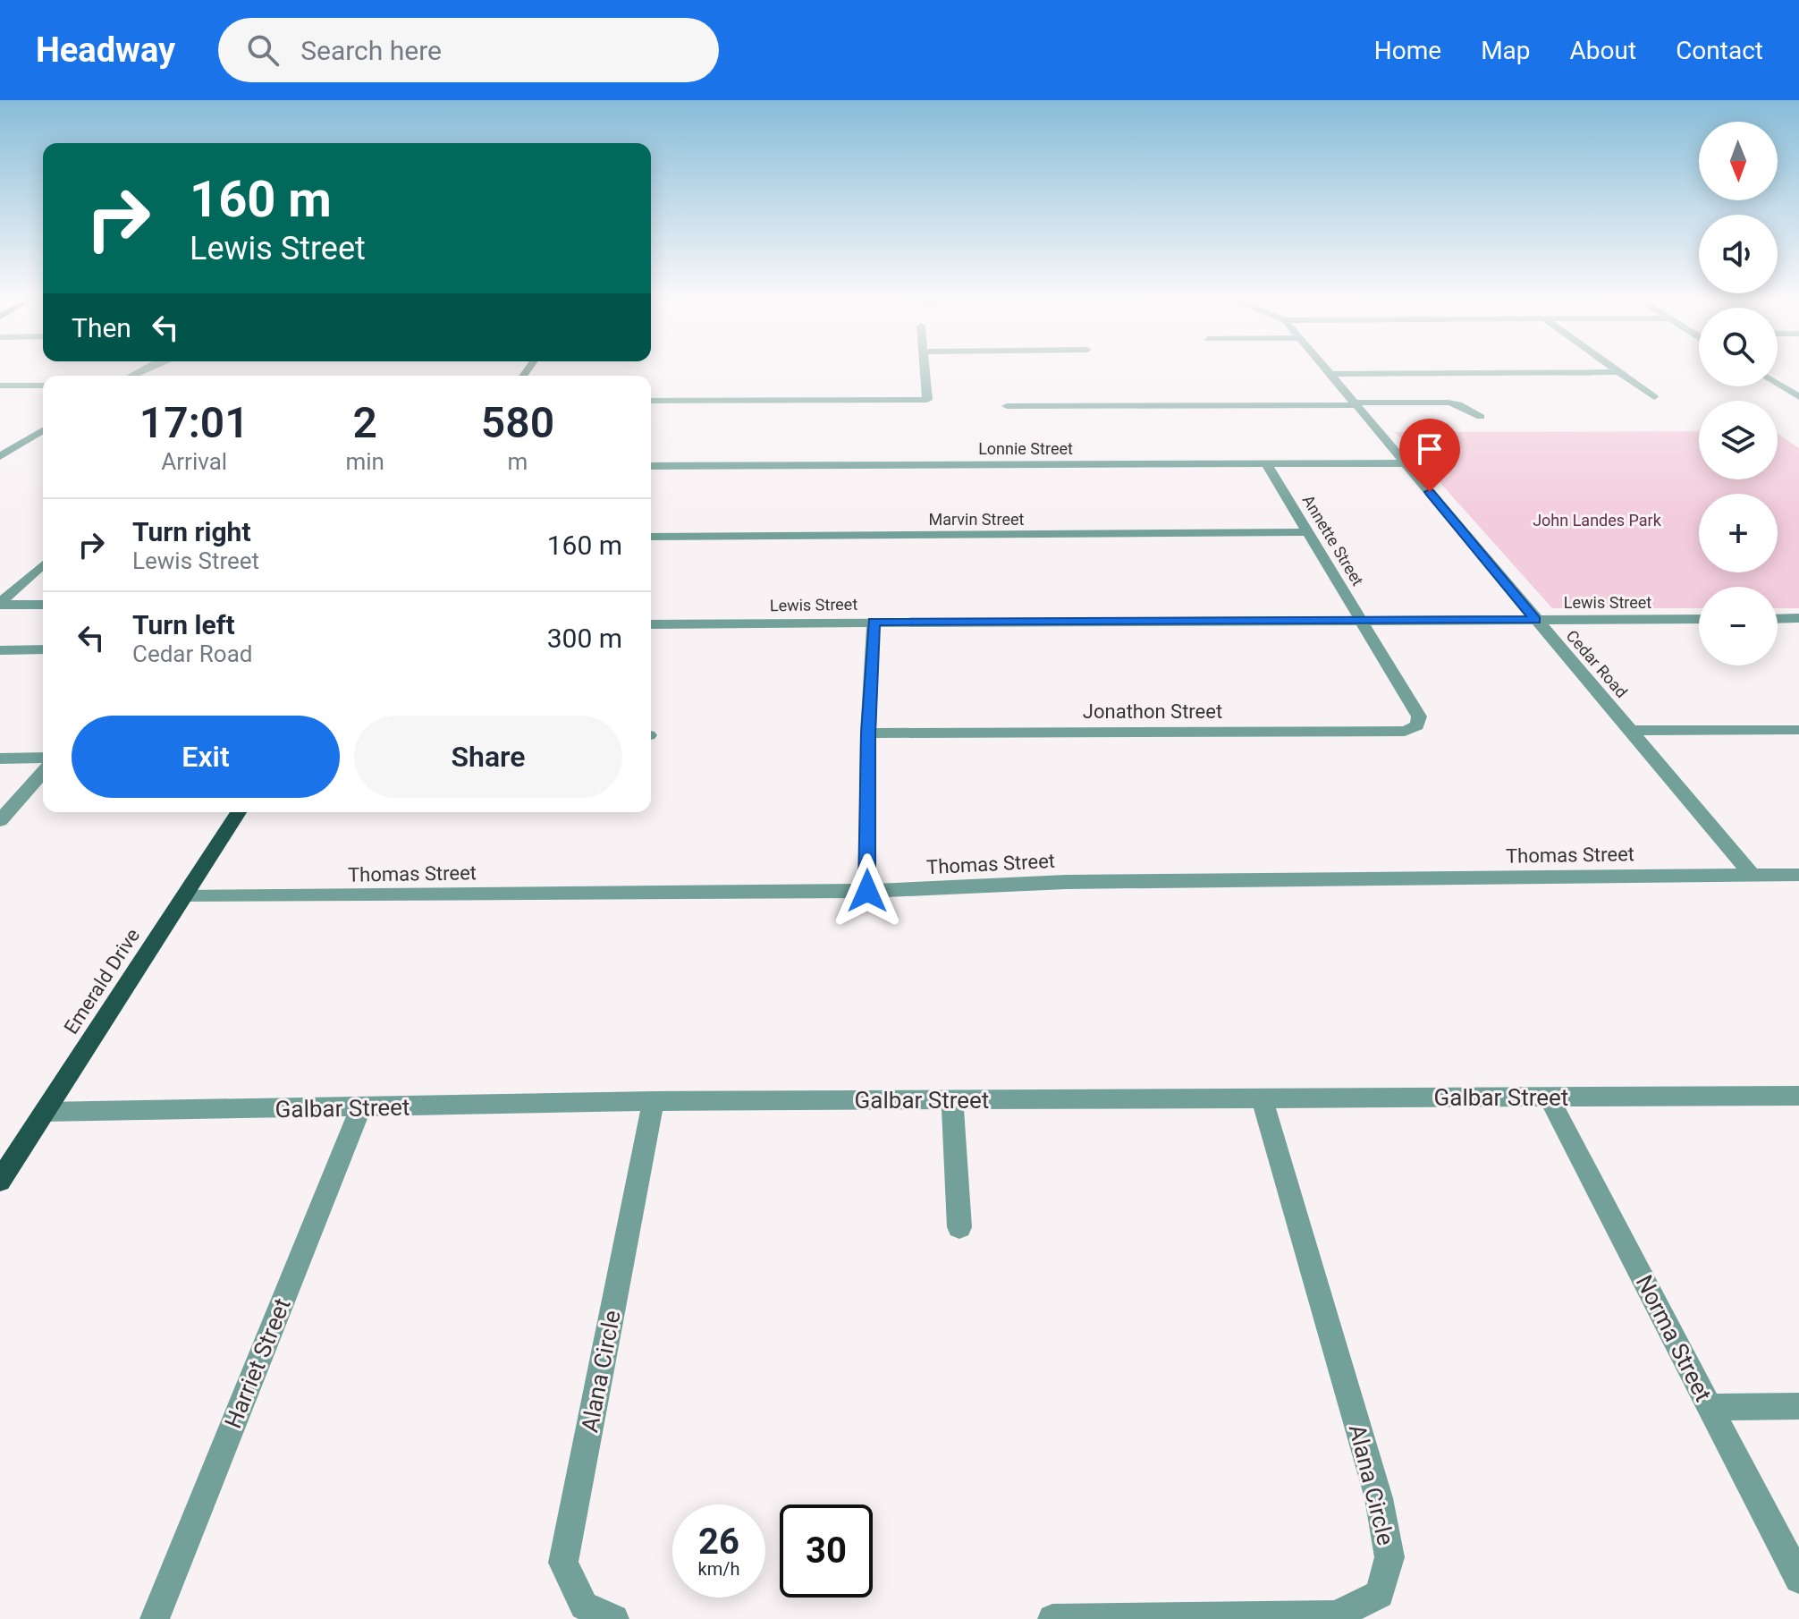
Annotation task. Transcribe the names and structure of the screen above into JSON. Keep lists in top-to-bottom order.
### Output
{
  "streets": {
    "main road": ["Emerald Drive"],
    "street": [
      "Lonnie Street",
      "Marvin Street",
      "Annette Street",
      "Lewis Street",
      "Cedar Road",
      "Jonathon Street",
      "Thomas Street",
      "Galbar Street",
      "Norma Street",
      "Harriet Street",
      "Alana Circle"
    ]
  },
  "crossings": [
    ["Lonnie Street", "Annette Street"],
    ["Lonnie Street", "Cedar Road"],
    ["Marvin Street", "Annette Street"],
    ["Annette Street", "Lewis Street"],
    ["Annette Street", "Jonathon Street"],
    ["Lewis Street", "Cedar Road"],
    ["Cedar Road", "Thomas Street"],
    ["Thomas Street", "Emerald Drive"],
    ["Emerald Drive", "Galbar Street"],
    ["Galbar Street", "Norma Street"],
    ["Galbar Street", "Harriet Street"],
    ["Galbar Street", "Alana Circle"]
  ],
  "parks": ["John Landes Park"],
  "north": "bottom",
  "page": {
    "header": "Headway",
    "search": "Search here",
    "nav": [
      "Home",
      "Map",
      "About",
      "Contact"
    ],
    "map_buttons": ["+", "−"],
    "turn": ["160 m", "Lewis Street"],
    "then": "Then",
    "eta": [
      "17:01",
      "Arrival",
      "2",
      "min",
      "580",
      "m"
    ],
    "list": [
      {
        "name": "Turn right",
        "note": "Lewis Street",
        "value": "160 m"
      },
      {
        "name": "Turn left",
        "note": "Cedar Road",
        "value": "300 m"
      }
    ],
    "buttons": ["Exit", "Share"],
    "speed": "26 km/h",
    "limit": "30"
  }
}
